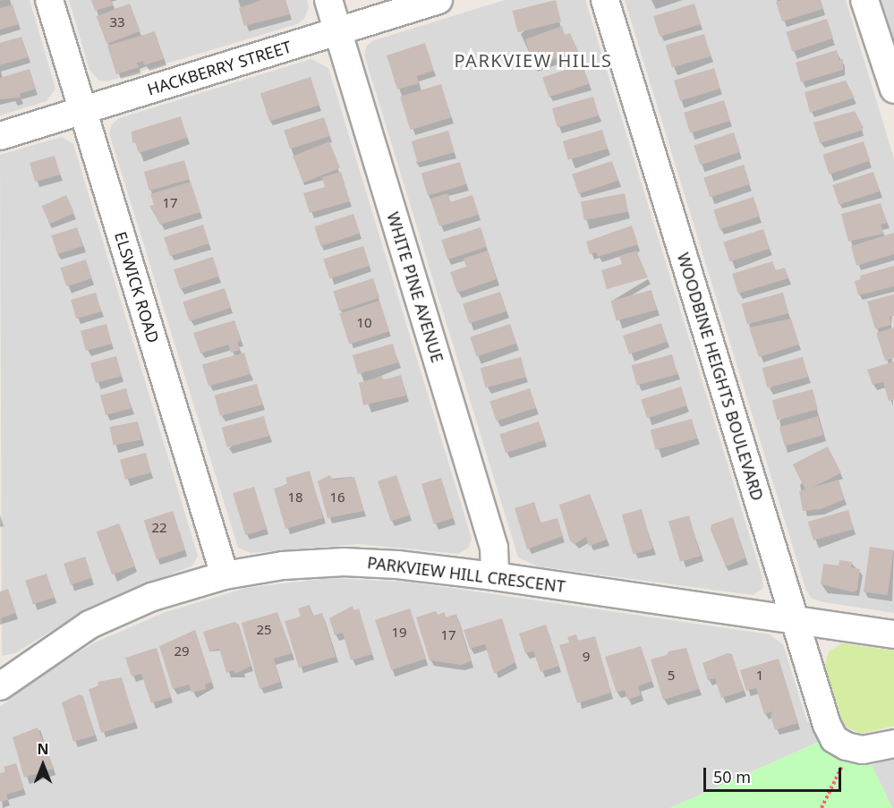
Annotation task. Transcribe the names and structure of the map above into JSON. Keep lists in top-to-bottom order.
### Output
{
  "streets": {
    "street": [
      "HACKBERRY STREET",
      "ELSWICK ROAD",
      "WHITE PINE AVENUE",
      "WOODBINE HEIGHTS BOULEVARD",
      "PARKVIEW HILL CRESCENT"
    ]
  },
  "crossings": [
    ["HACKBERRY STREET", "ELSWICK ROAD"],
    ["HACKBERRY STREET", "WHITE PINE AVENUE"],
    ["ELSWICK ROAD", "PARKVIEW HILL CRESCENT"],
    ["WHITE PINE AVENUE", "PARKVIEW HILL CRESCENT"],
    ["WOODBINE HEIGHTS BOULEVARD", "PARKVIEW HILL CRESCENT"]
  ],
  "districts": ["PARKVIEW HILLS"],
  "house_numbers": [
    "33",
    "17",
    "10",
    "18",
    "16",
    "22",
    "25",
    "19",
    "17",
    "29",
    "9",
    "5",
    "1"
  ],
  "scale_bar": "50 m",
  "north": "top"
}
